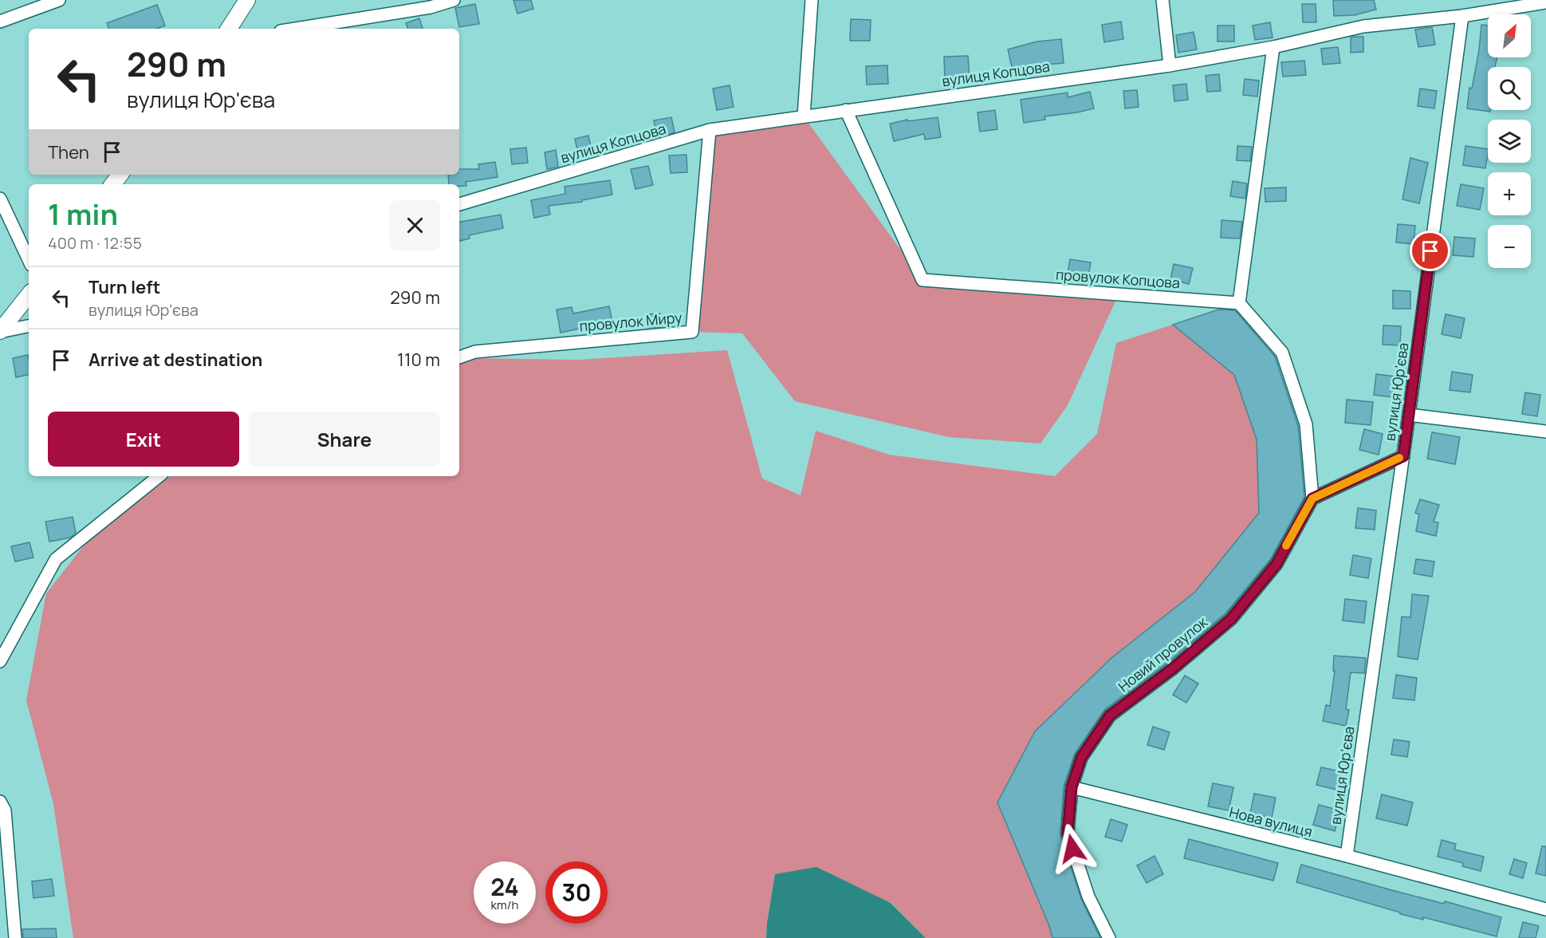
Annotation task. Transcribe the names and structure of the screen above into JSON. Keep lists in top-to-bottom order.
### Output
{
  "streets": {
    "street": [
      "вулиця Копцова",
      "провулок Копцова",
      "провулок Миру",
      "вулиця Юр'єва",
      "Новий провулок",
      "Нова вулиця"
    ]
  },
  "crossings": [
    ["вулиця Копцова", "провулок Копцова"],
    ["вулиця Копцова", "провулок Миру"],
    ["вулиця Копцова", "вулиця Юр'єва"],
    ["вулиця Юр'єва", "Нова вулиця"],
    ["Новий провулок", "Нова вулиця"]
  ],
  "north": "top right",
  "page": {
    "map_buttons": ["+", "−"],
    "turn": ["290 m", "вулиця Юр'єва"],
    "then": "Then",
    "heading": ["1 min", "400 m · 12:55"],
    "list": [
      {
        "name": "Turn left",
        "note": "вулиця Юр'єва",
        "value": "290 m"
      },
      {
        "name": "Arrive at destination",
        "value": "110 m"
      }
    ],
    "buttons": ["Exit", "Share"],
    "speed": "24 km/h",
    "limit": "30"
  }
}
